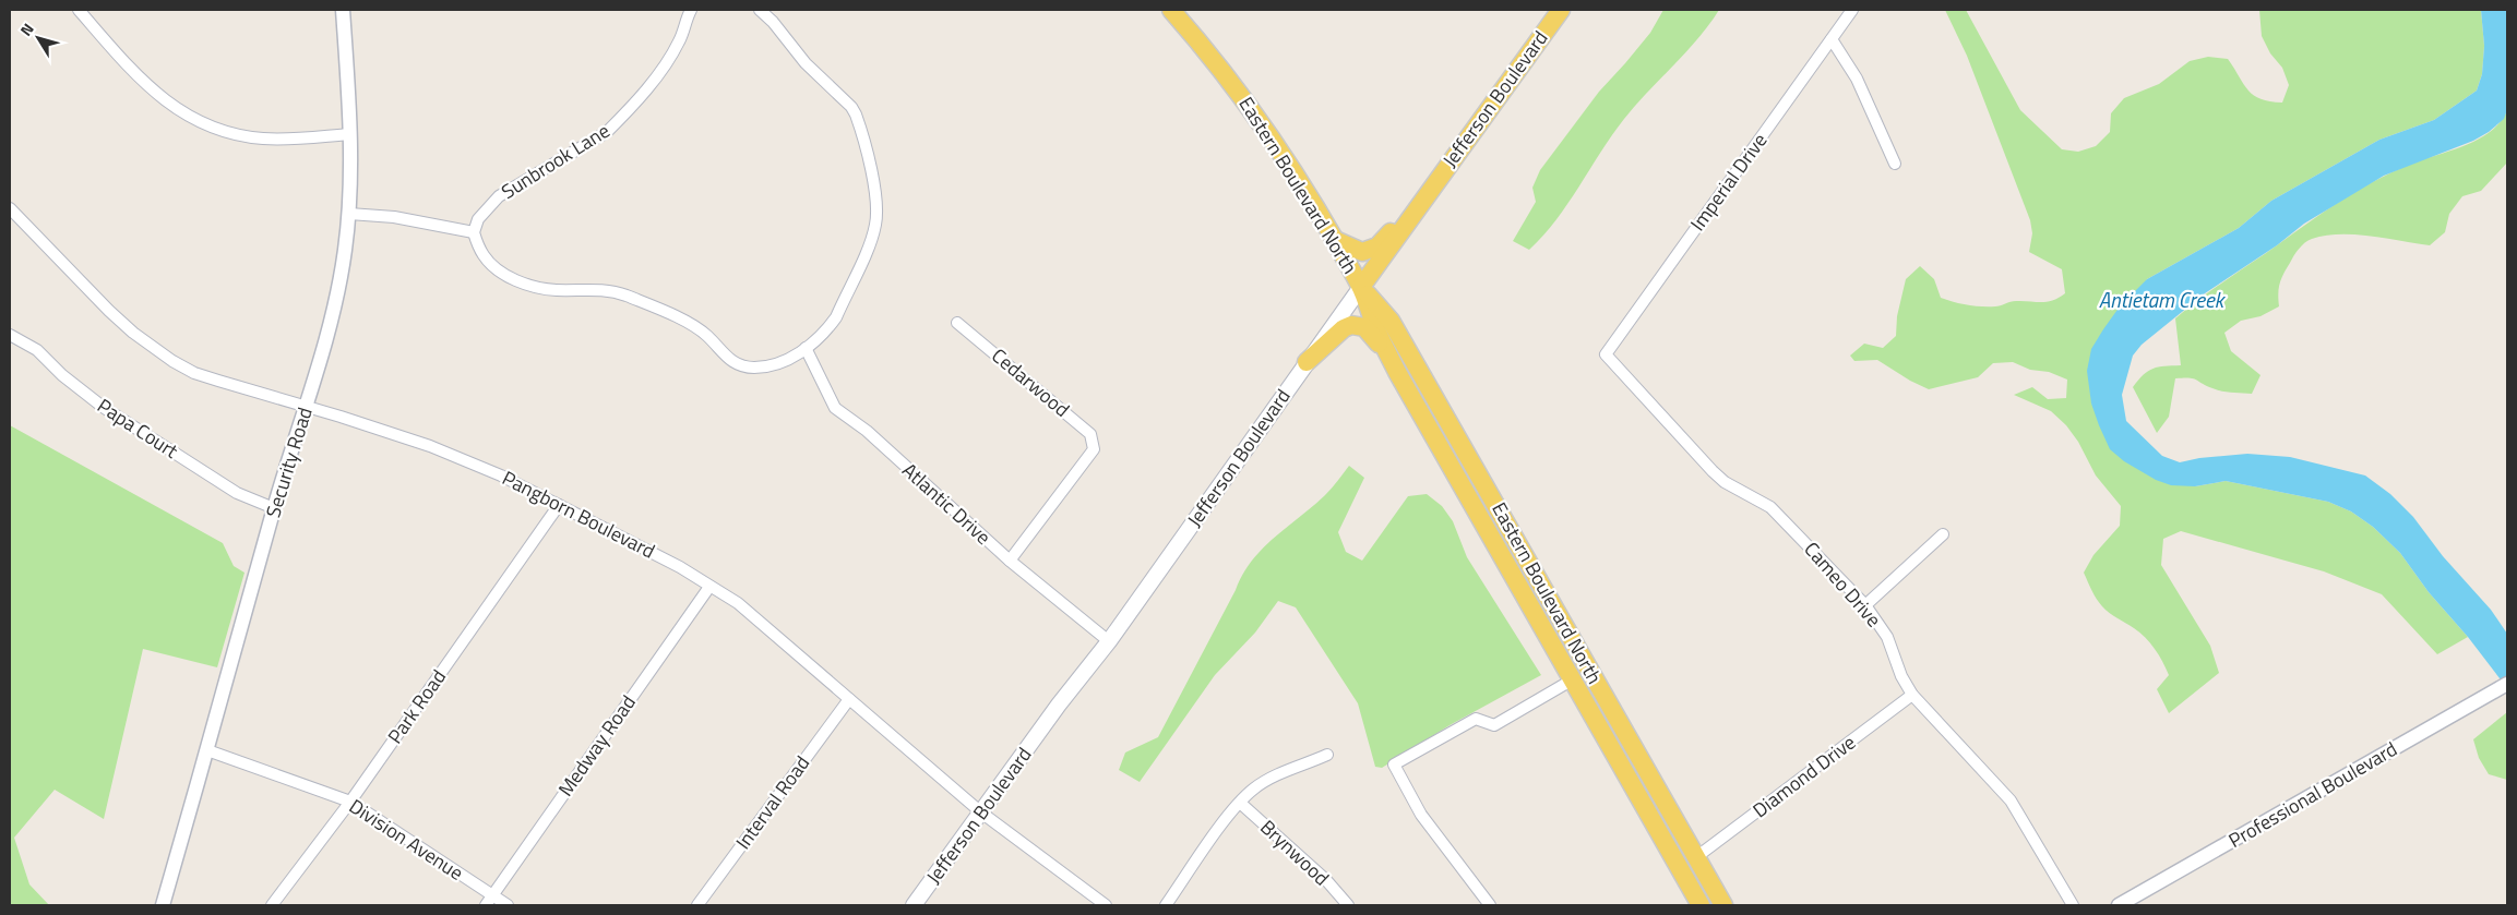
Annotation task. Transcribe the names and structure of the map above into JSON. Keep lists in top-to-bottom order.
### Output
{
  "streets": {
    "main road": ["Jefferson Boulevard", "Eastern Boulevard North"],
    "street": [
      "Sunbrook Lane",
      "Imperial Drive",
      "Cedarwood",
      "Papa Court",
      "Security Road",
      "Atlantic Drive",
      "Pangborn Boulevard",
      "Cameo Drive",
      "Park Road",
      "Medway Road",
      "Diamond Drive",
      "Professional Boulevard",
      "Interval Road",
      "Division Avenue",
      "Brynwood"
    ]
  },
  "crossings": [
    ["Jefferson Boulevard", "Eastern Boulevard North"],
    ["Jefferson Boulevard", "Atlantic Drive"],
    ["Jefferson Boulevard", "Pangborn Boulevard"],
    ["Imperial Drive", "Cameo Drive"],
    ["Eastern Boulevard North", "Diamond Drive"],
    ["Cedarwood", "Atlantic Drive"],
    ["Papa Court", "Security Road"],
    ["Security Road", "Pangborn Boulevard"],
    ["Security Road", "Division Avenue"],
    ["Pangborn Boulevard", "Park Road"],
    ["Pangborn Boulevard", "Medway Road"],
    ["Pangborn Boulevard", "Interval Road"],
    ["Cameo Drive", "Diamond Drive"],
    ["Park Road", "Division Avenue"],
    ["Medway Road", "Division Avenue"]
  ],
  "water": ["Antietam Creek"],
  "north": "top left"
}
